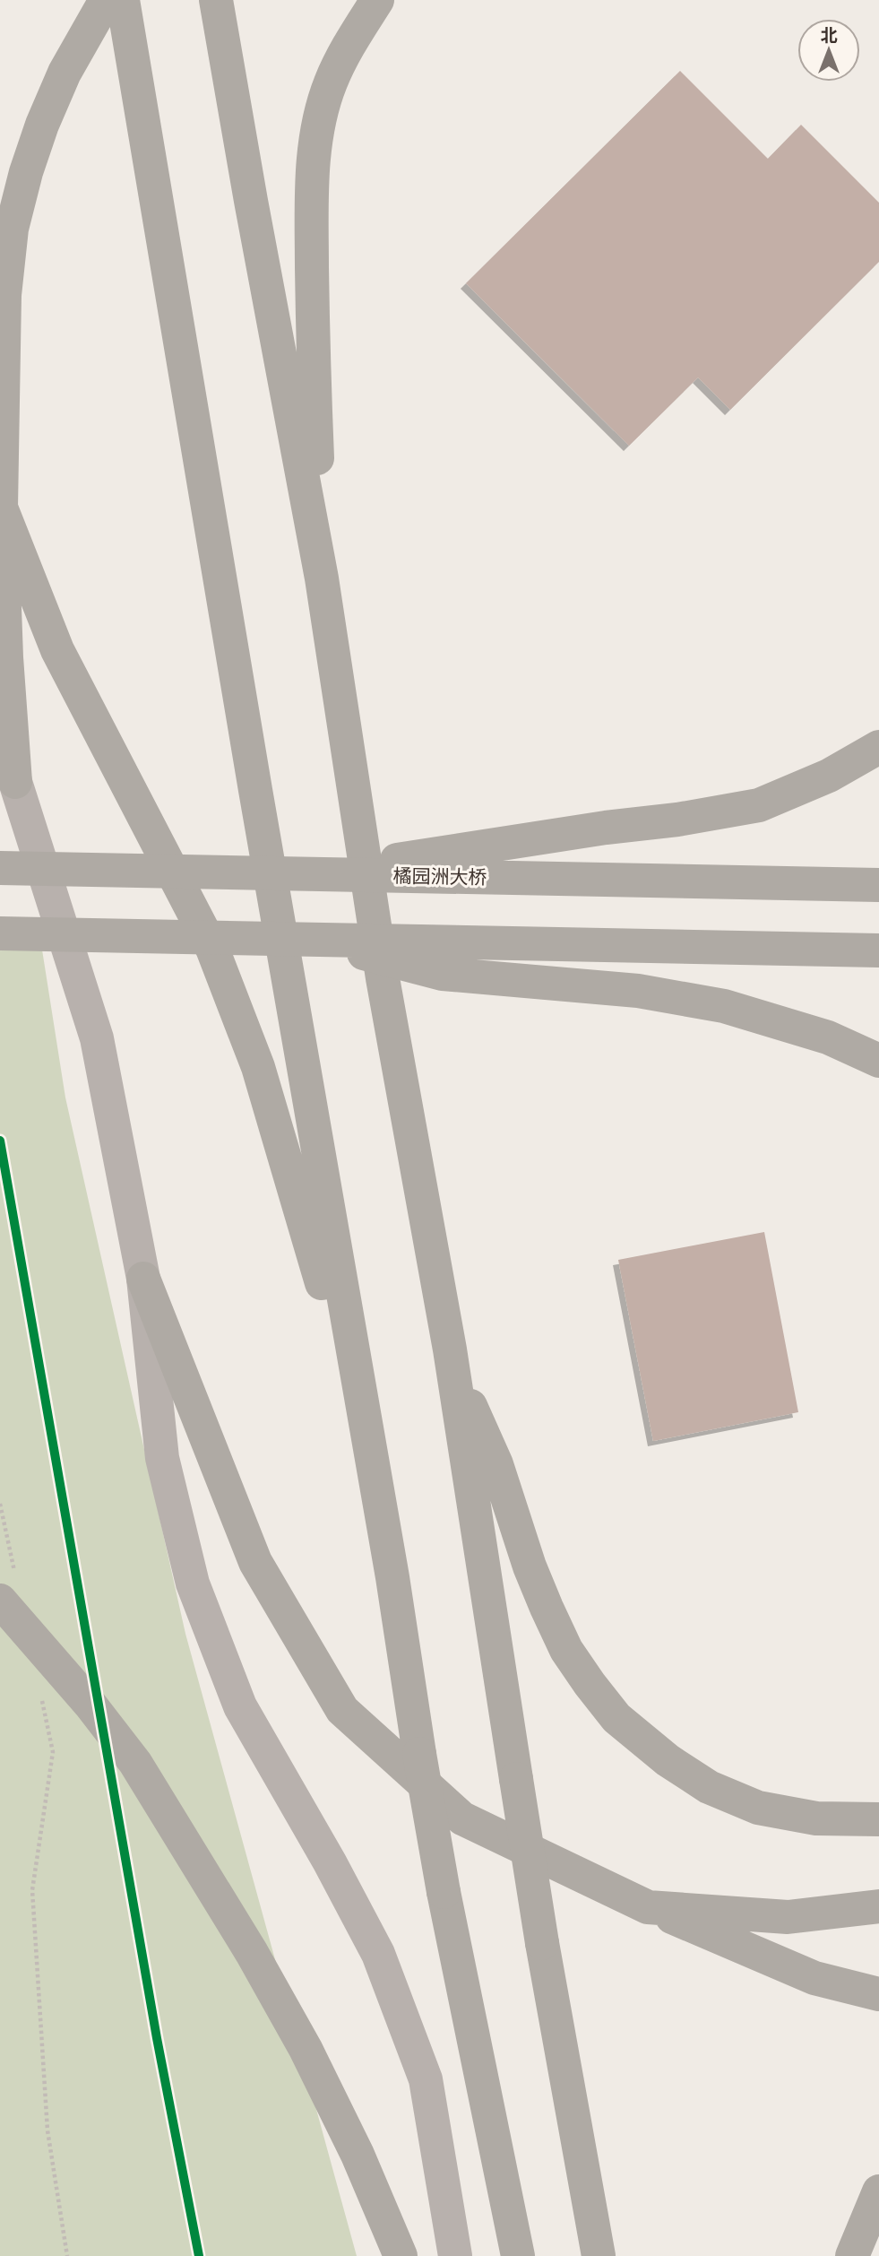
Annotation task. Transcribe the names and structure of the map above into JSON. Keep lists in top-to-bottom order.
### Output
{
  "streets": {
    "highway": ["橘园洲大桥"]
  },
  "north": "top"
}
